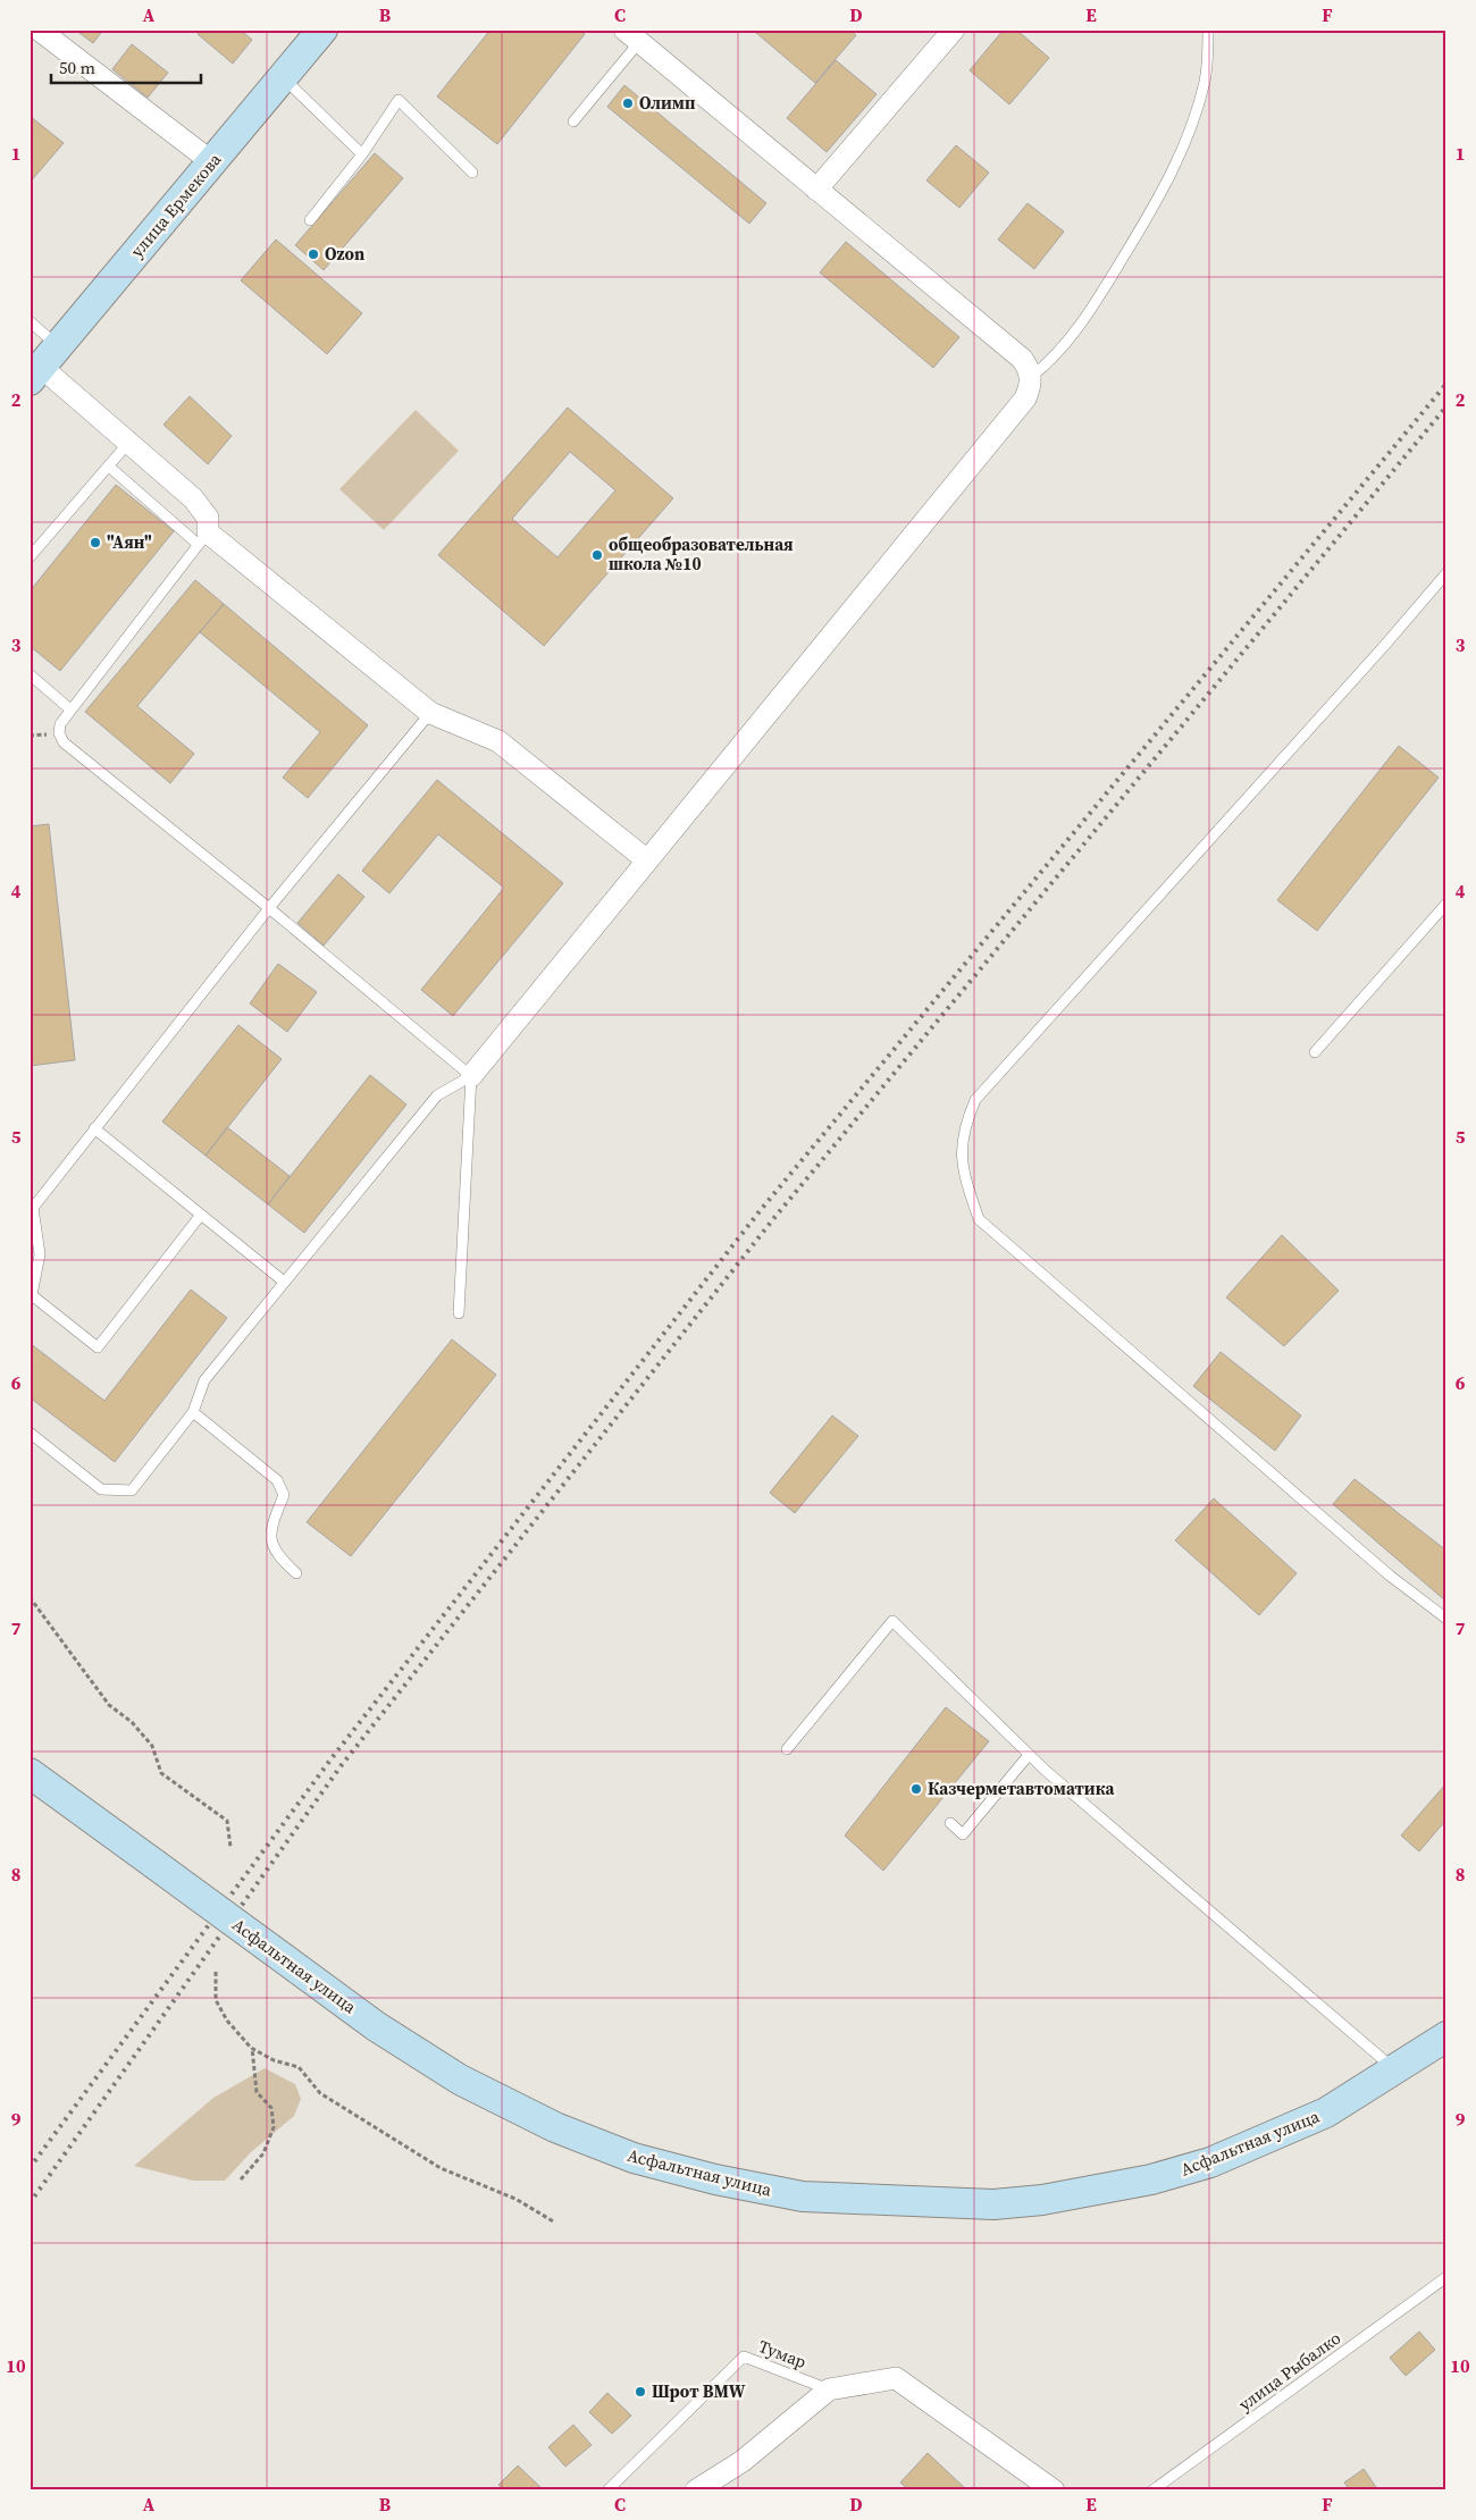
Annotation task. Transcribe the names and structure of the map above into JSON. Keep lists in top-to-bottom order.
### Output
{
  "streets": {
    "main road": ["улица Ермекова", "Асфальтная улица"],
    "lane": ["Тумар", "улица Рыбалко"]
  },
  "places": [
    "Олимп",
    "Ozon",
    "\"Аян\"",
    "общеобразовательная школа №10",
    "Казчерметавтоматика",
    "Шрот BMW"
  ],
  "scale_bar": "50 m",
  "grid": {
    "columns": [
      "A",
      "B",
      "C",
      "D",
      "E",
      "F"
    ],
    "rows": [
      "1",
      "2",
      "3",
      "4",
      "5",
      "6",
      "7",
      "8",
      "9",
      "10"
    ]
  }
}
